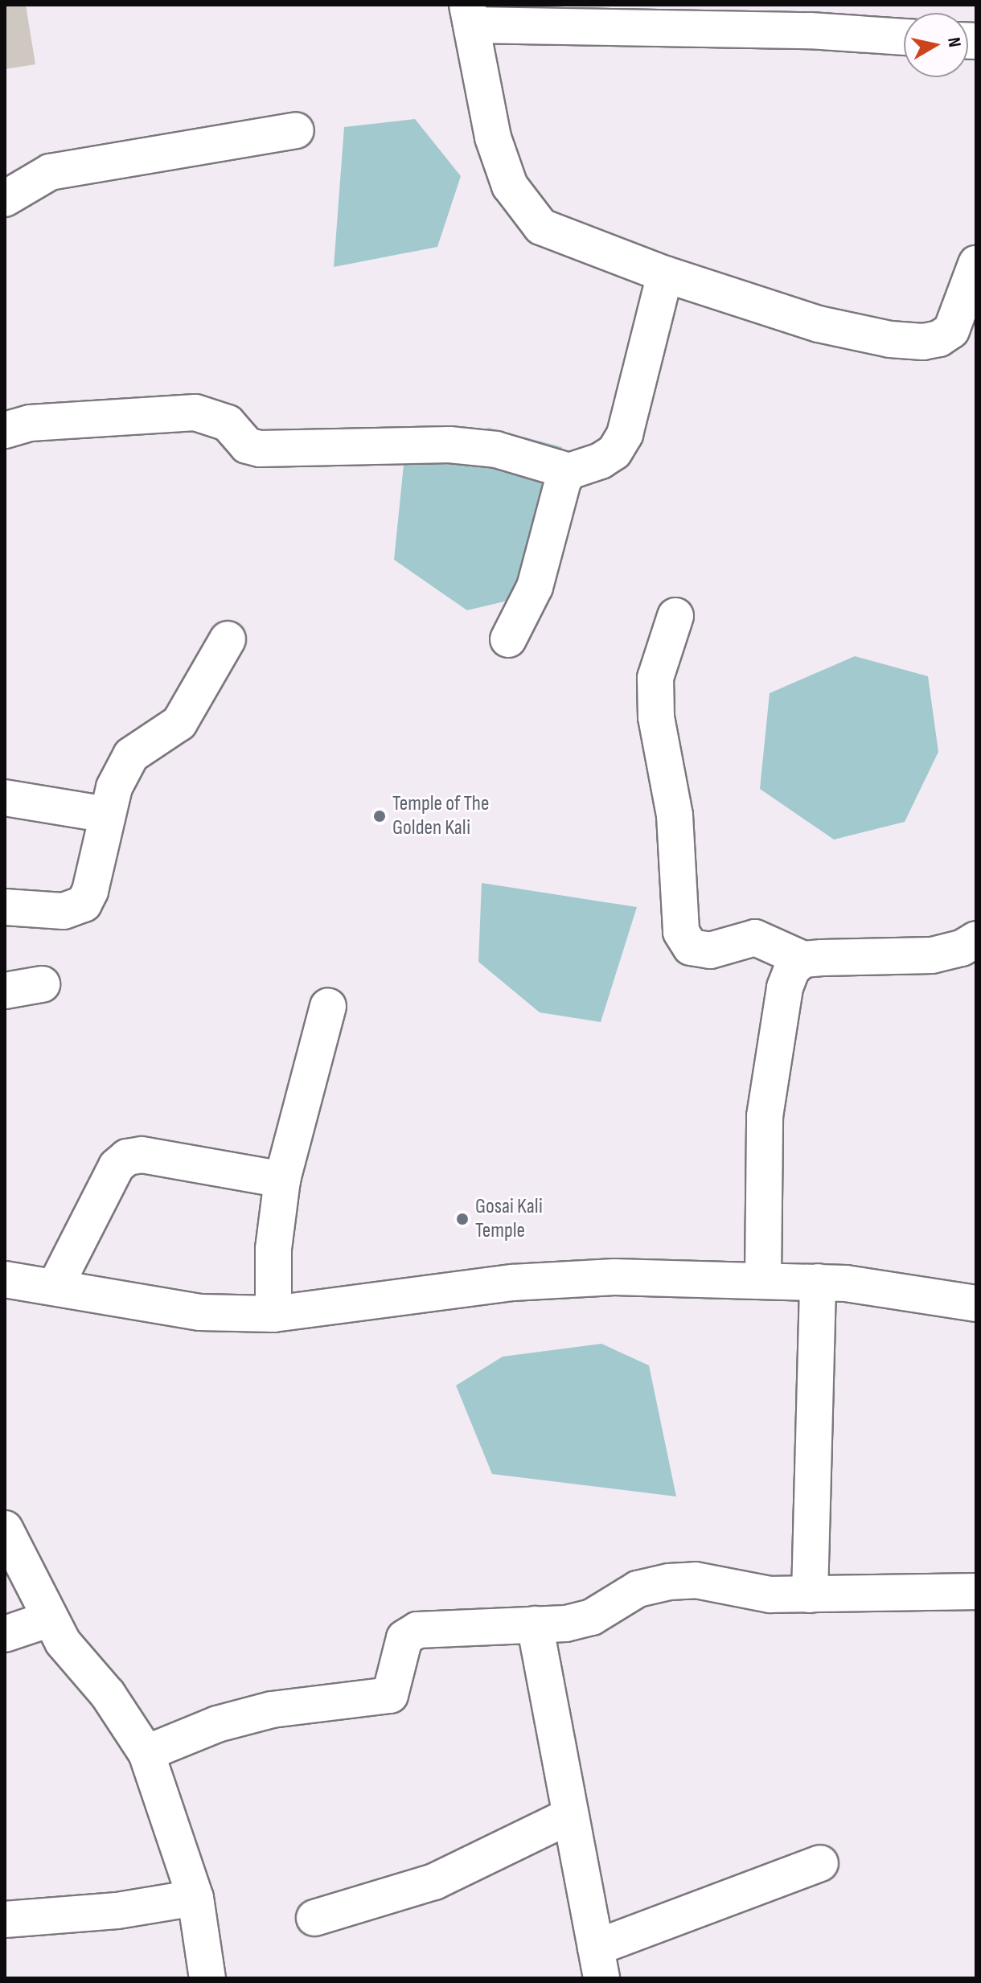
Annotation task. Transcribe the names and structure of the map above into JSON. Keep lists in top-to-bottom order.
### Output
{
  "places": ["Temple of The Golden Kali", "Gosai Kali Temple"],
  "north": "right"
}
